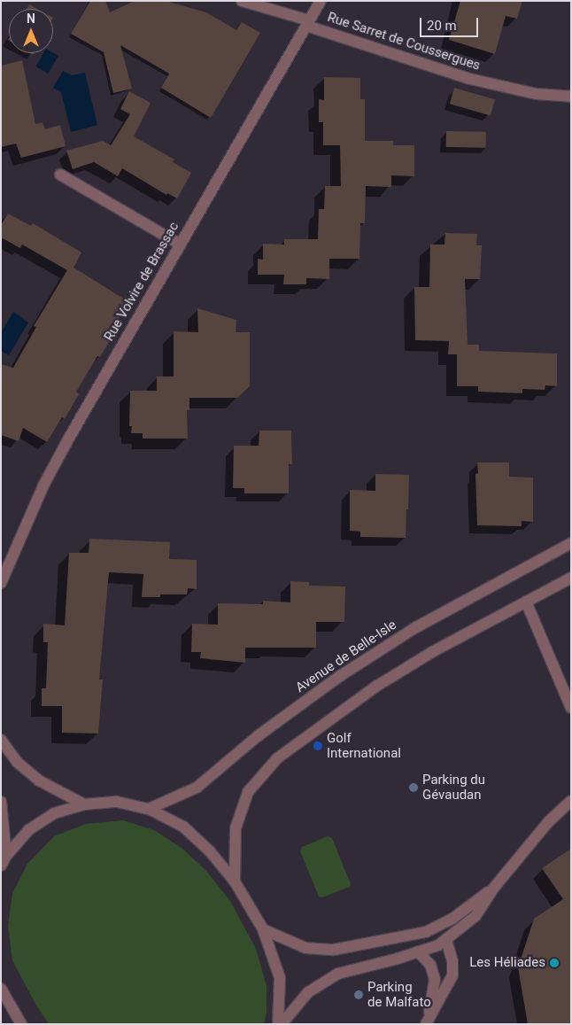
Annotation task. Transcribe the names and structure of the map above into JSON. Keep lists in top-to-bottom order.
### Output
{
  "streets": {
    "street": ["Rue Sarret de Coussergues", "Rue Volvire de Brassac", "Avenue de Belle-Isle"]
  },
  "crossings": [
    ["Rue Sarret de Coussergues", "Rue Volvire de Brassac"]
  ],
  "places": [
    "Golf International",
    "Parking du Gévaudan",
    "Les Héliades",
    "Parking de Malfato"
  ],
  "scale_bar": "20 m",
  "north": "top"
}
